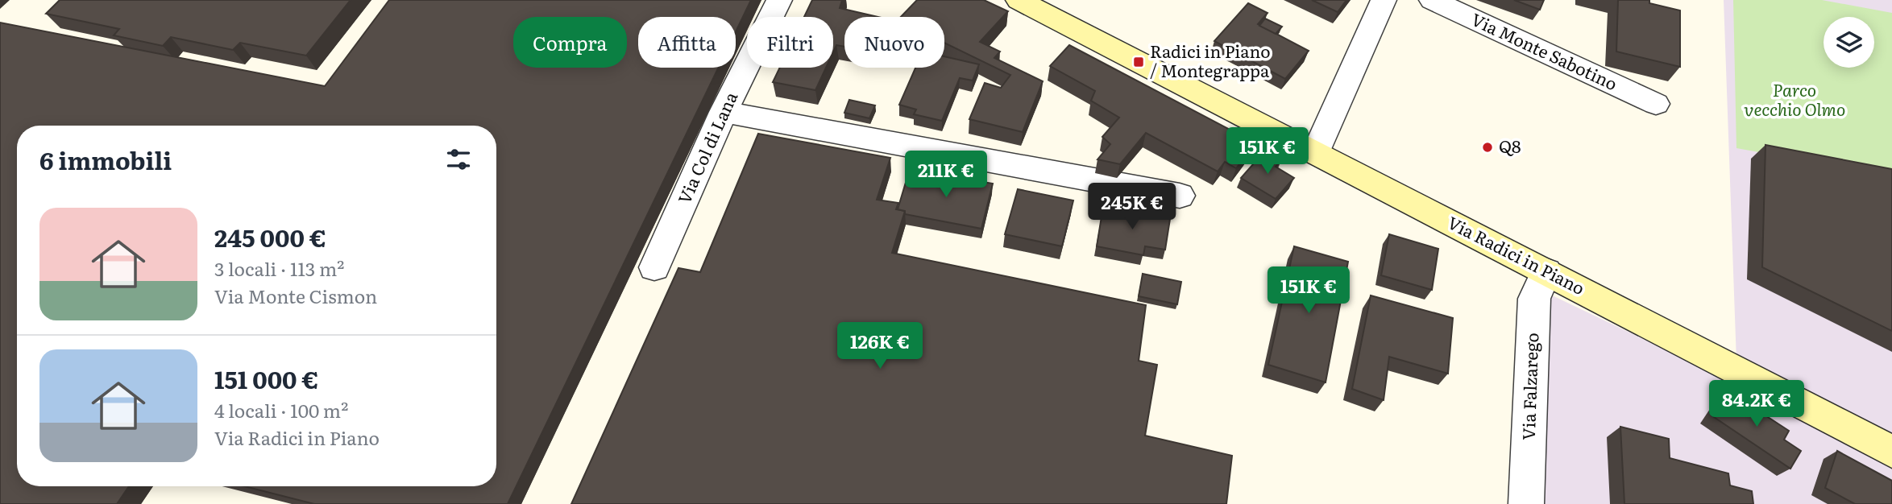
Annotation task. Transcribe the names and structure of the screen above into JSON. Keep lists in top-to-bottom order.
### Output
{
  "streets": {
    "street": [
      "Via Monte Sabotino",
      "Via Col di Lana",
      "Via Radici in Piano",
      "Via Falzarego"
    ]
  },
  "crossings": [
    ["Via Radici in Piano", "Via Falzarego"]
  ],
  "parks": ["Parco vecchio Olmo"],
  "places": {
    "transit": ["Radici in Piano / Montegrappa"],
    "other": ["Q8"]
  },
  "page": {
    "chip": [
      "Compra",
      "Affitta",
      "Filtri",
      "Nuovo"
    ],
    "heading": "6 immobili",
    "price": [
      "151K €",
      "211K €",
      "245K €",
      "151K €",
      "126K €",
      "84.2K €"
    ],
    "list": [
      {
        "name": "245 000 €",
        "note": "3 locali · 113 m² · Via Monte Cismon"
      },
      {
        "name": "151 000 €",
        "note": "4 locali · 100 m² · Via Radici in Piano"
      }
    ]
  }
}
